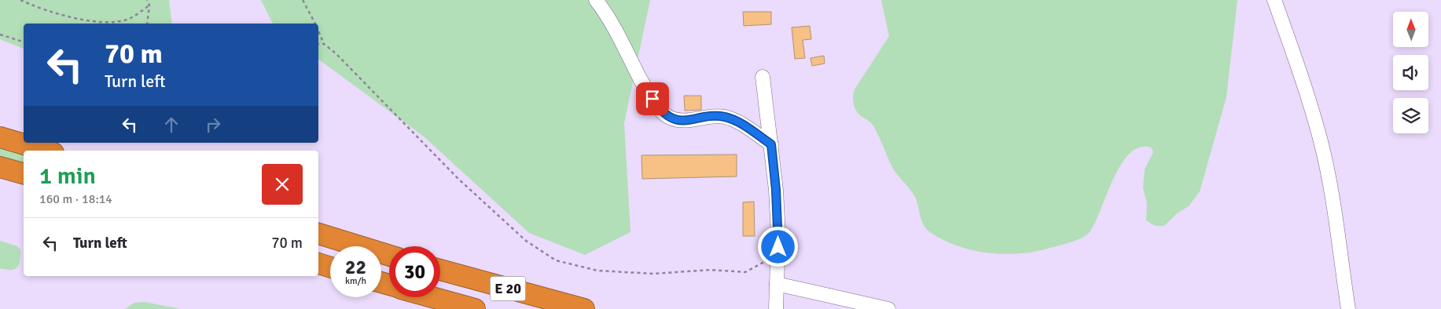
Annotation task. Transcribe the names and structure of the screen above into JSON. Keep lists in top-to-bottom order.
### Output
{
  "streets": {
    "highway": ["E 20"]
  },
  "north": "top",
  "page": {
    "turn": ["70 m", "Turn left"],
    "heading": ["1 min", "160 m · 18:14"],
    "list": [
      {
        "name": "Turn left",
        "value": "70 m"
      }
    ],
    "speed": "22 km/h",
    "limit": "30"
  }
}
